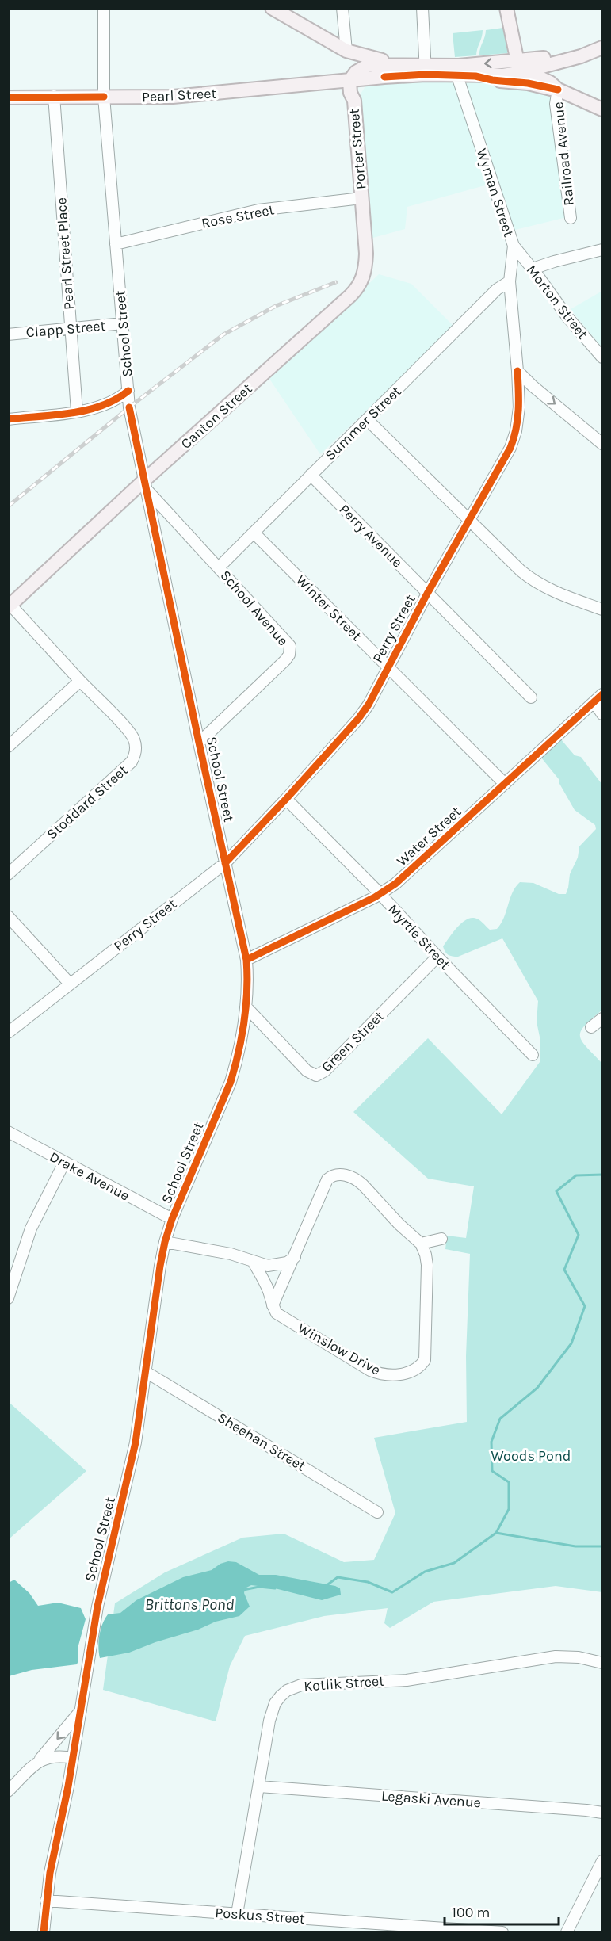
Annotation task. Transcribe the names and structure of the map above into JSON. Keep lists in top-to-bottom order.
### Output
{
  "streets": {
    "main road": ["Pearl Street", "Porter Street", "Canton Street"],
    "street": [
      "Railroad Avenue",
      "Wyman Street",
      "Rose Street",
      "Pearl Street Place",
      "Morton Street",
      "Clapp Street",
      "School Street",
      "Summer Street",
      "Perry Avenue",
      "School Avenue",
      "Winter Street",
      "Perry Street",
      "Stoddard Street",
      "Water Street",
      "Myrtle Street",
      "Green Street",
      "Drake Avenue",
      "Winslow Drive",
      "Sheehan Street",
      "Kotlik Street",
      "Legaski Avenue",
      "Poskus Street"
    ]
  },
  "crossings": [
    ["Pearl Street", "Porter Street"],
    ["Pearl Street", "Pearl Street Place"],
    ["Pearl Street", "School Street"],
    ["Porter Street", "Rose Street"],
    ["Porter Street", "Canton Street"],
    ["Wyman Street", "Morton Street"],
    ["Wyman Street", "Summer Street"],
    ["Wyman Street", "Perry Street"],
    ["Rose Street", "School Street"],
    ["Rose Street", "Canton Street"],
    ["Pearl Street Place", "Clapp Street"],
    ["Clapp Street", "School Street"],
    ["School Street", "Canton Street"],
    ["School Street", "School Avenue"],
    ["School Street", "Perry Street"],
    ["School Street", "Water Street"],
    ["School Street", "Green Street"],
    ["School Street", "Drake Avenue"],
    ["School Street", "Sheehan Street"],
    ["School Street", "Poskus Street"],
    ["Canton Street", "School Avenue"],
    ["Summer Street", "Perry Avenue"],
    ["Summer Street", "School Avenue"],
    ["Summer Street", "Winter Street"],
    ["Perry Avenue", "Perry Street"],
    ["Winter Street", "Perry Street"],
    ["Winter Street", "Water Street"],
    ["Perry Street", "Myrtle Street"],
    ["Water Street", "Myrtle Street"],
    ["Myrtle Street", "Green Street"],
    ["Kotlik Street", "Legaski Avenue"],
    ["Kotlik Street", "Poskus Street"]
  ],
  "water": ["Brittons Pond"],
  "parks": ["Woods Pond"],
  "scale_bar": "100 m"
}
